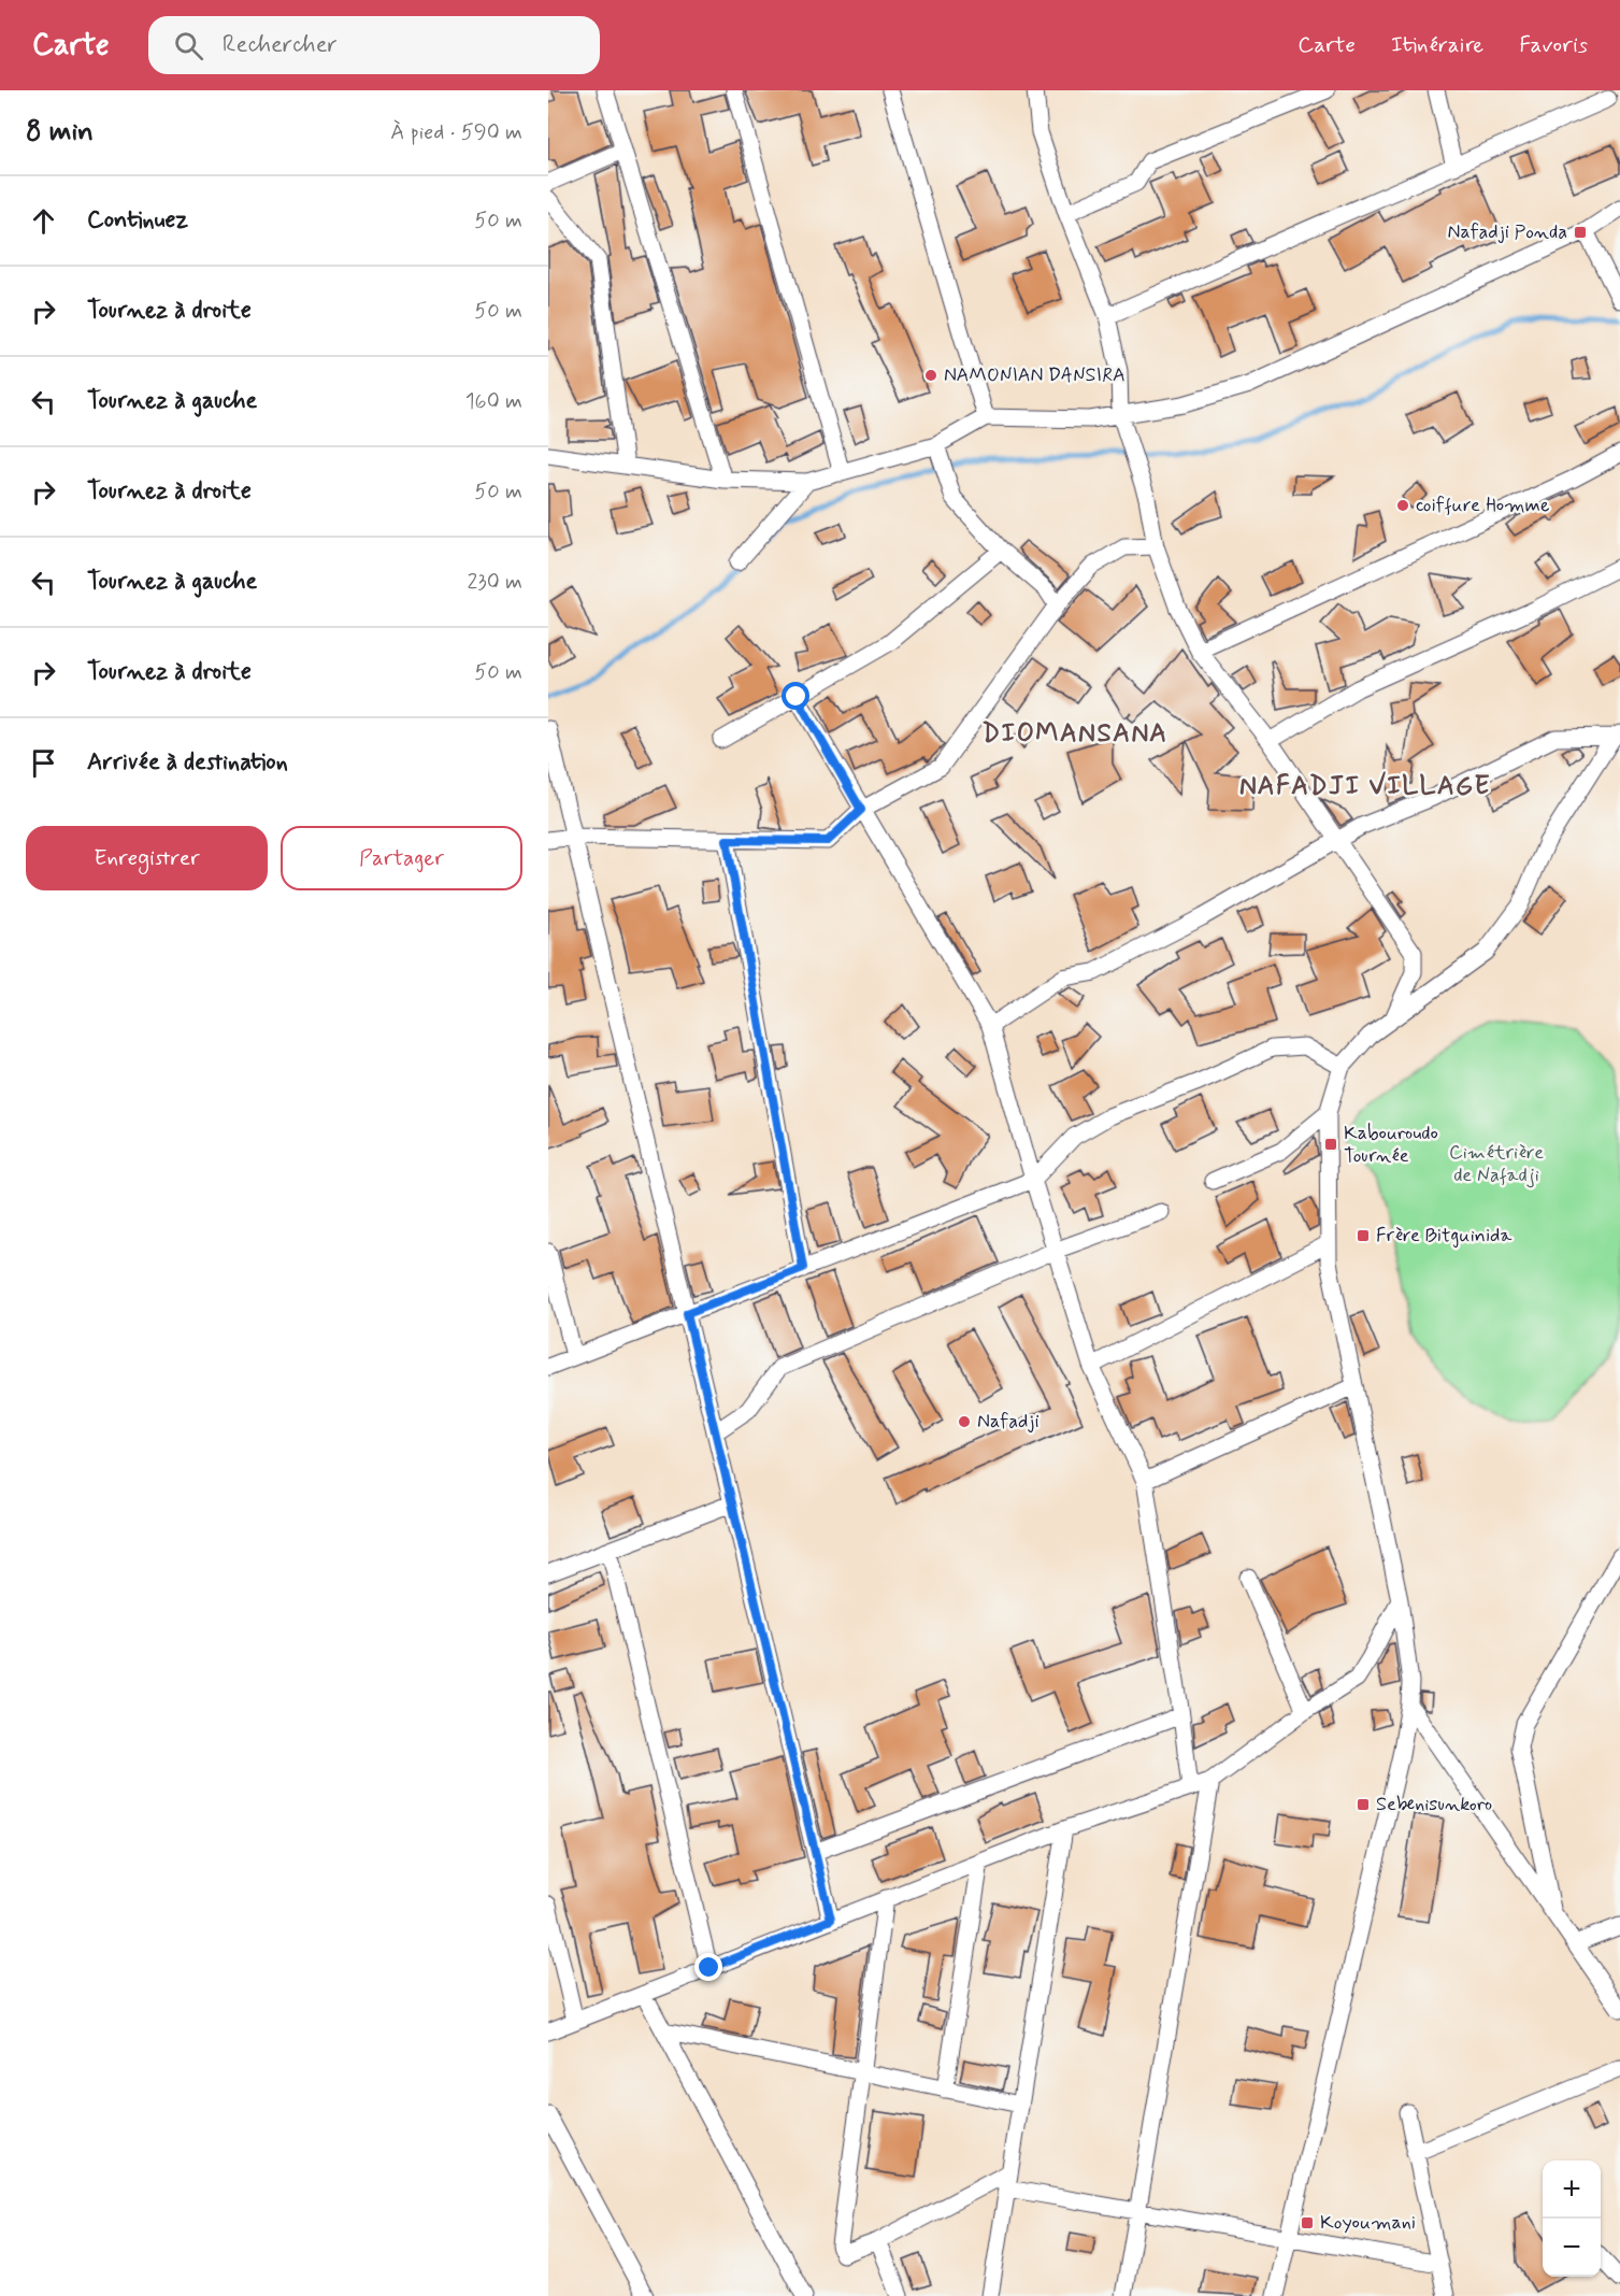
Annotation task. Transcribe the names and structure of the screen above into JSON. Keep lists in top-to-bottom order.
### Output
{
  "districts": ["DIOMANSANA", "NAFADJI VILLAGE"],
  "parks": ["Cimétrière de Nafadji"],
  "places": {
    "transit": [
      "Nafadji Ponda",
      "Kabouroudo Tournée",
      "Frère Bitguinida",
      "Sebenisunkoro",
      "Koyoumani"
    ],
    "other": ["NAMONIAN DANSIRA", "coiffure Homme", "Nafadji"]
  },
  "page": {
    "header": "Carte",
    "search": "Rechercher",
    "nav": ["Carte", "Itinéraire", "Favoris"],
    "heading": ["8 min", "À pied · 590 m"],
    "list": [
      ["Continuez", "50 m"],
      ["Tournez à droite", "50 m"],
      ["Tournez à gauche", "160 m"],
      ["Tournez à droite", "50 m"],
      ["Tournez à gauche", "230 m"],
      ["Tournez à droite", "50 m"],
      "Arrivée à destination"
    ],
    "buttons": ["Enregistrer", "Partager"],
    "map_buttons": ["+", "−"]
  }
}
